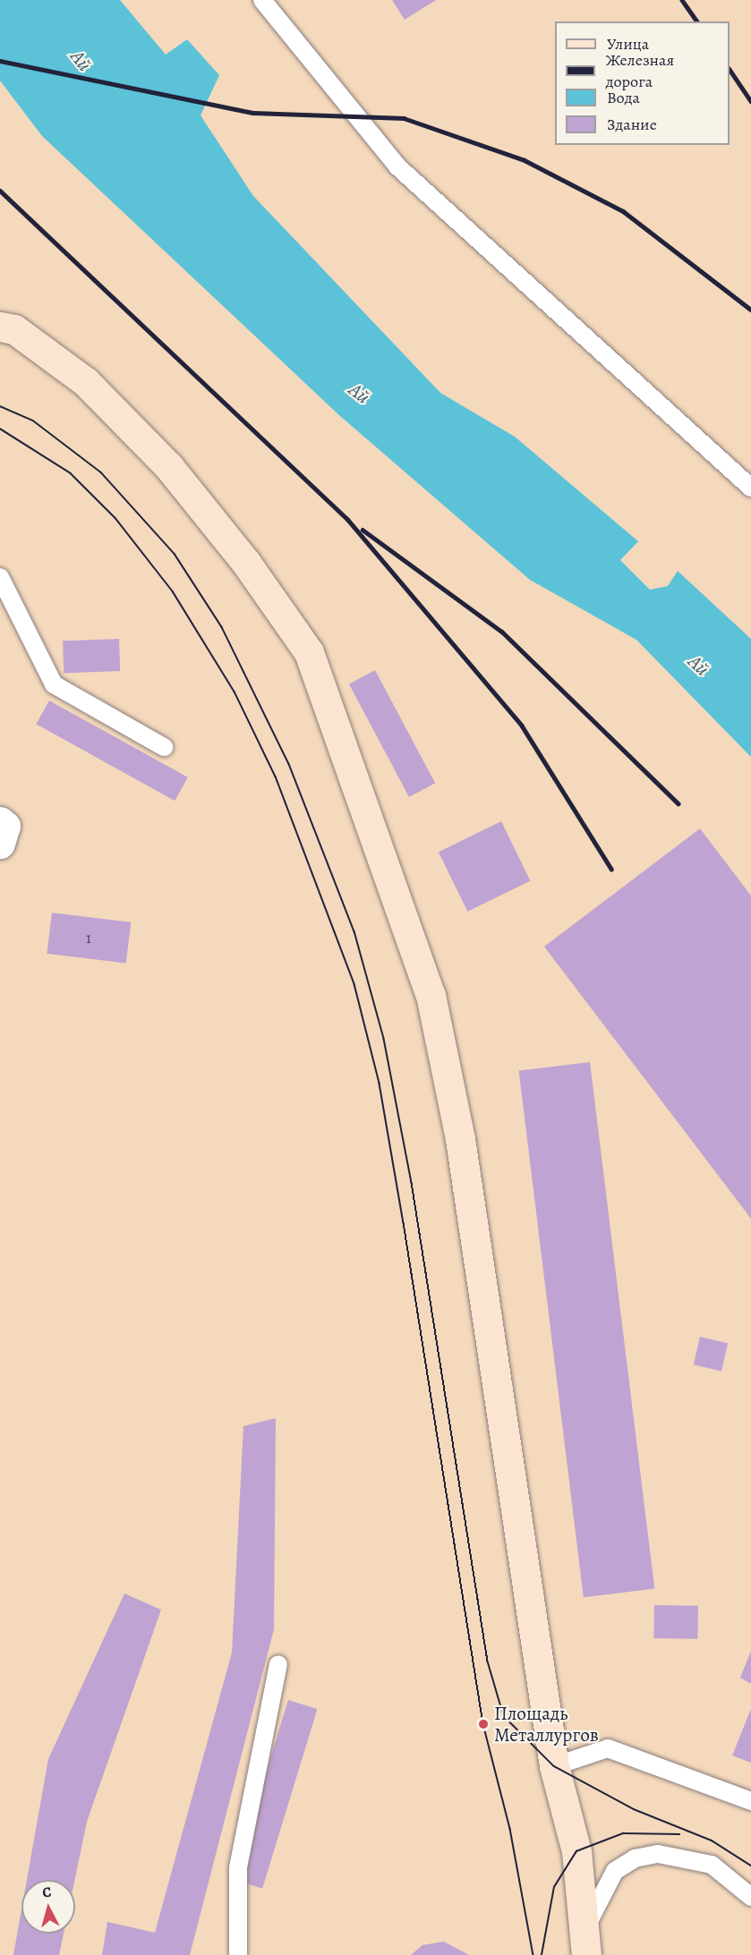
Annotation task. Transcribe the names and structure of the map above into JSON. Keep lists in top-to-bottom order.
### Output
{
  "water": ["Ай"],
  "places": ["Площадь Металлургов"],
  "house_numbers": ["1"],
  "legend": [
    "Улица",
    "Железная дорога",
    "Вода",
    "Здание"
  ],
  "north": "top"
}
